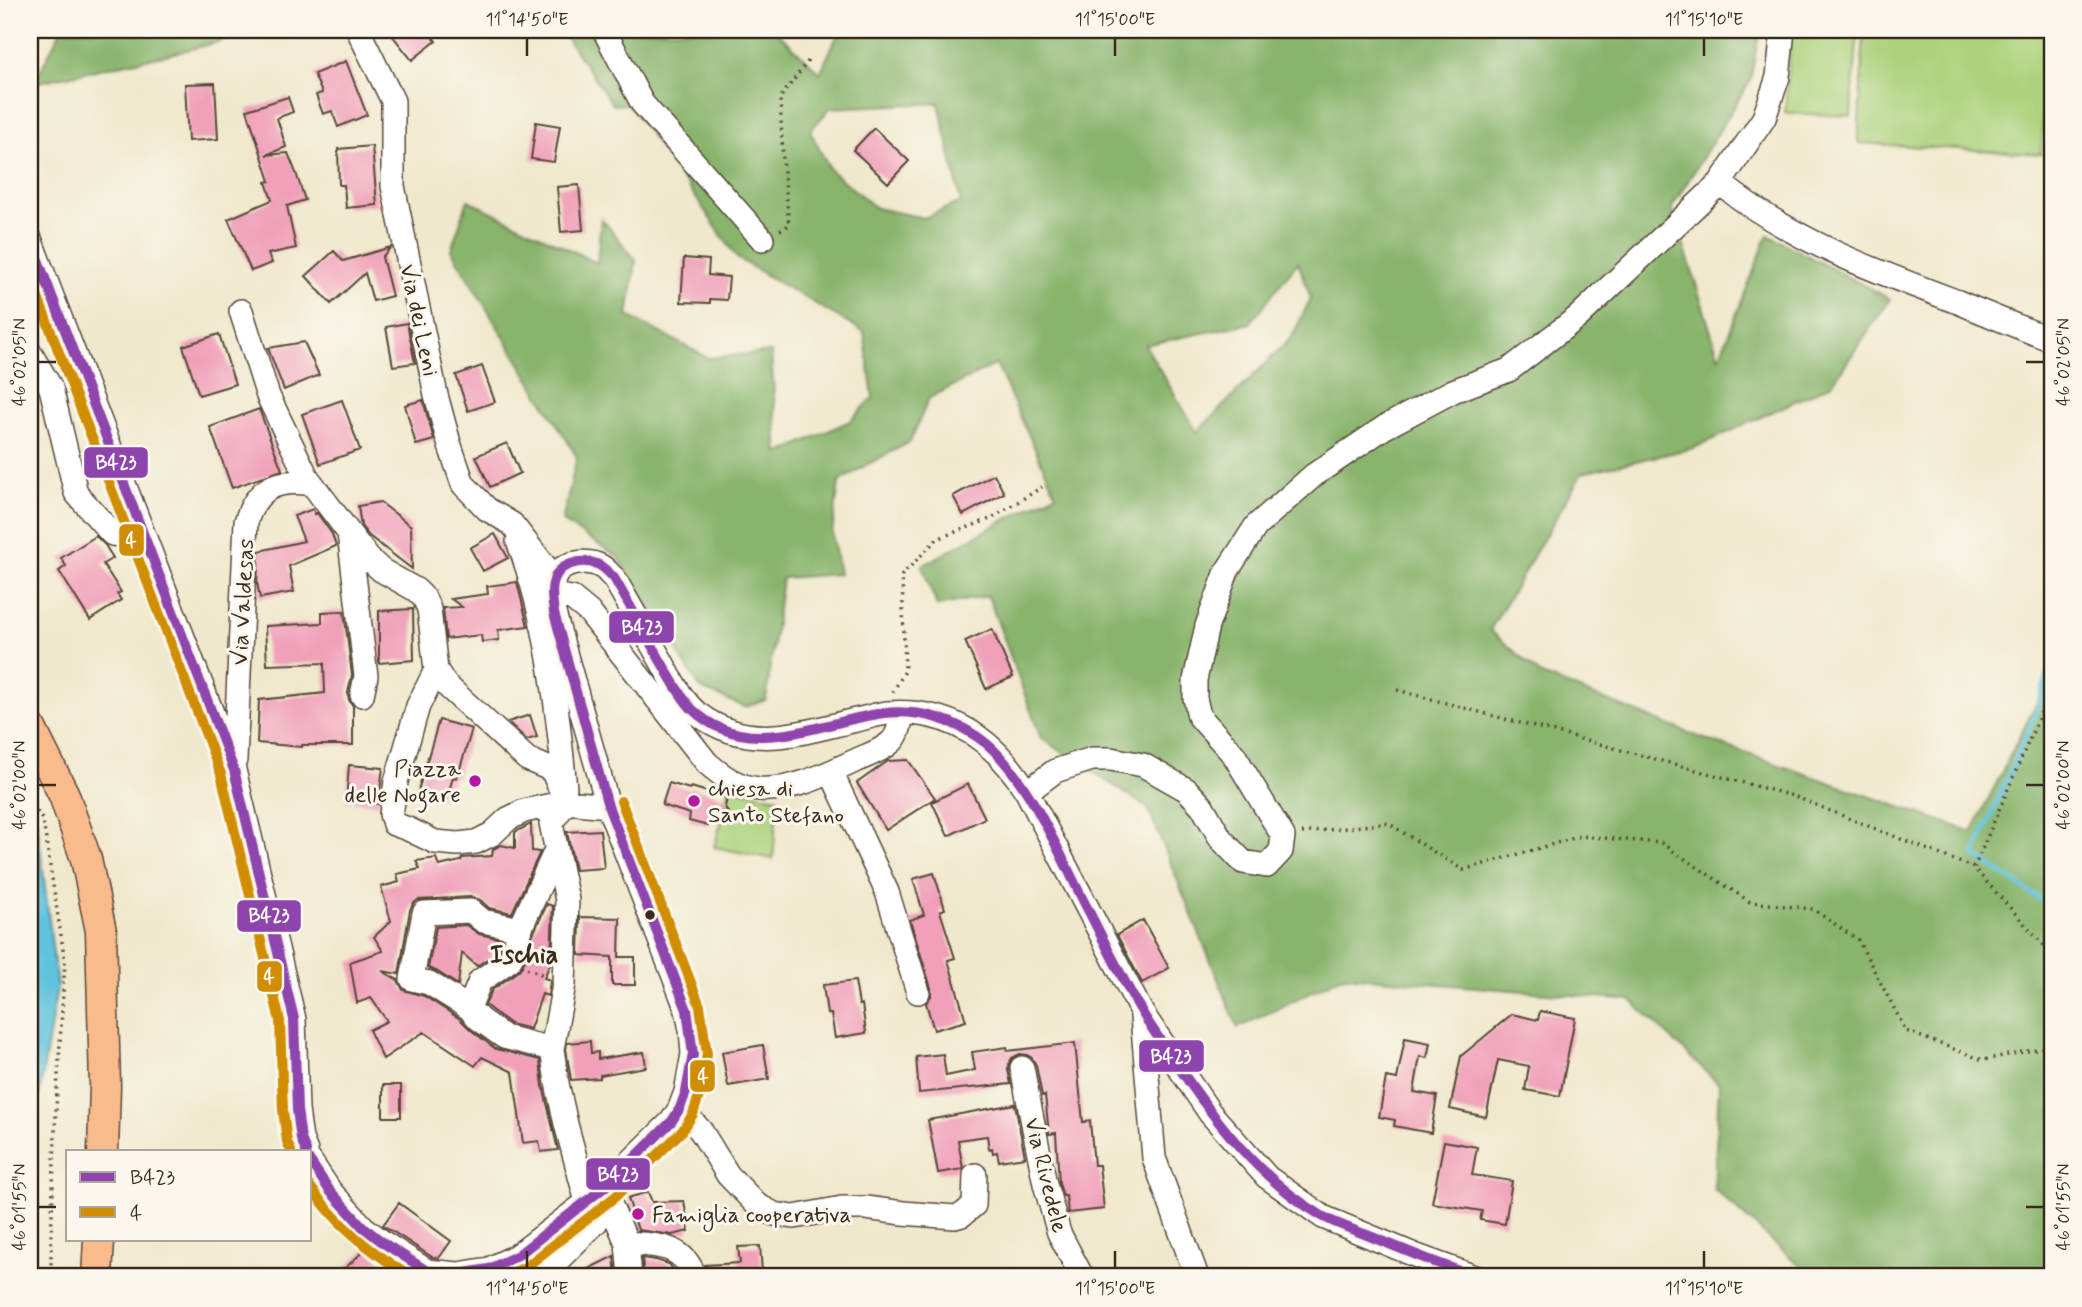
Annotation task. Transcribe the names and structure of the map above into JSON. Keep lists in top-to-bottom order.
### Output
{
  "streets": {
    "street": ["Via dei Leni", "Via Valdesas", "Via Rivedele"]
  },
  "districts": ["Ischia"],
  "places": ["Piazza delle Nogare", "chiesa di Santo Stefano", "Famiglia cooperativa"],
  "lines": ["transit line B423", "transit line 4"],
  "legend": ["B423", "4"],
  "coordinates": [
    "11°14'50\"E",
    "11°15'00\"E",
    "11°15'10\"E",
    "46°02'05\"N",
    "46°02'00\"N",
    "46°01'55\"N"
  ]
}
